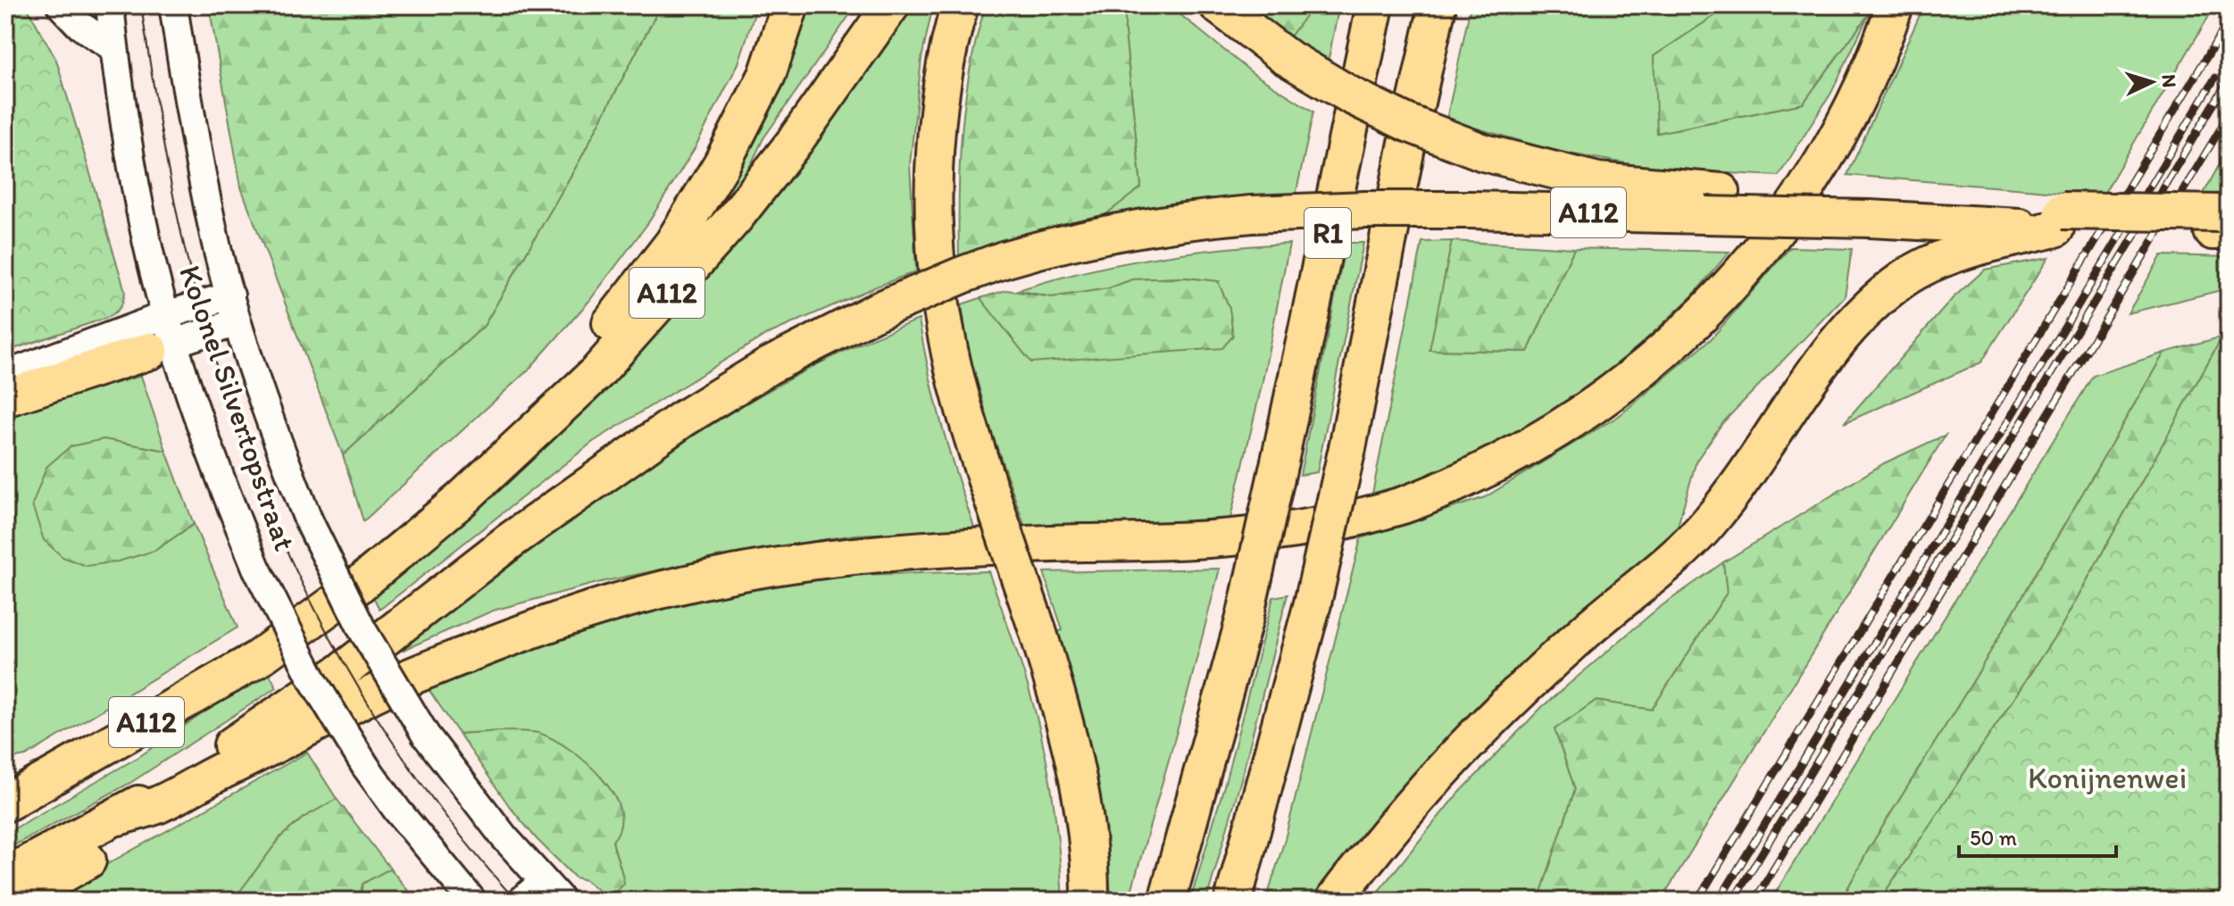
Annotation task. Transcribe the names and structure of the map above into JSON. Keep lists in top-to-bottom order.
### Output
{
  "streets": {
    "highway": ["A112", "R1"],
    "main road": ["Kolonel Silvertopstraat"]
  },
  "parks": ["Konijnenwei"],
  "scale_bar": "50 m",
  "north": "right"
}
